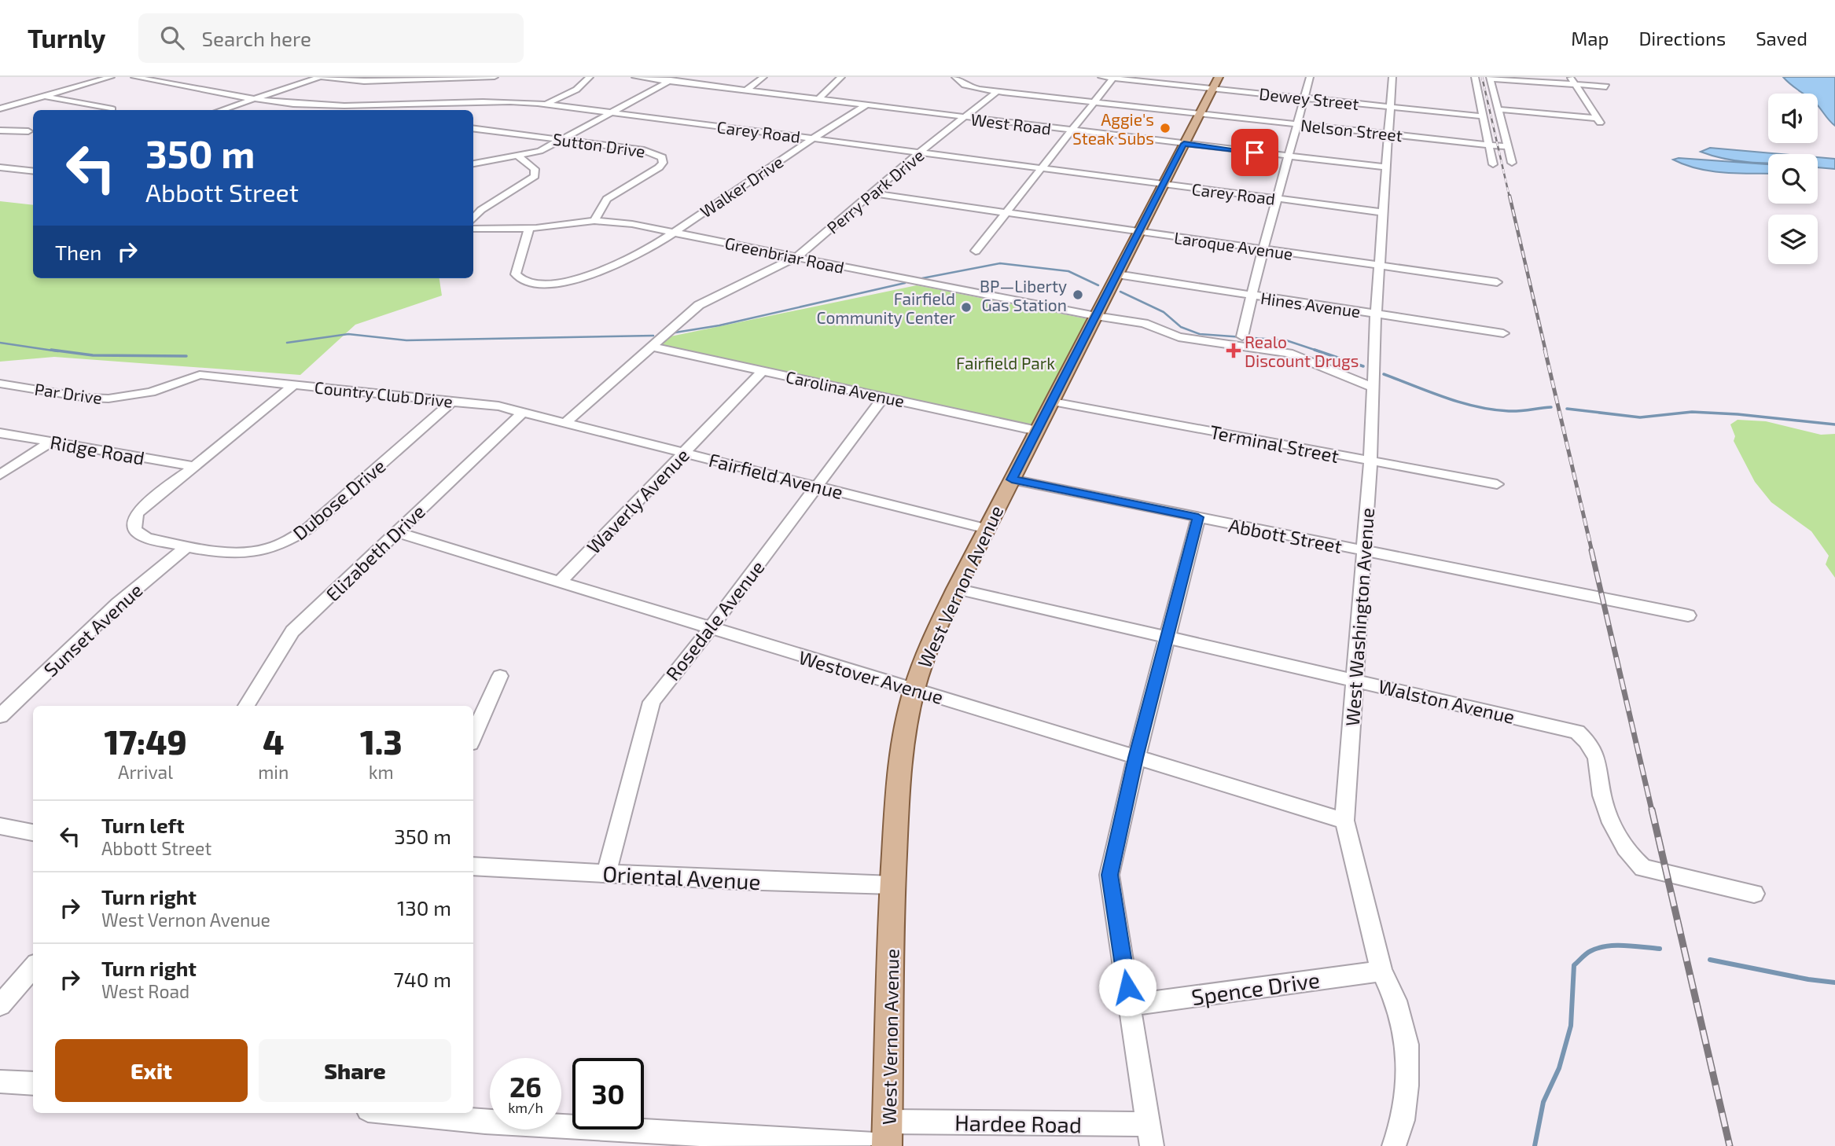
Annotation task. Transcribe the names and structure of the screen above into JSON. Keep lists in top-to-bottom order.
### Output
{
  "streets": {
    "main road": ["West Vernon Avenue"],
    "street": [
      "Dewey Street",
      "West Road",
      "Nelson Street",
      "Carey Road",
      "Sutton Drive",
      "Walker Drive",
      "Perry Park Drive",
      "Laroque Avenue",
      "Greenbriar Road",
      "Hines Avenue",
      "Carolina Avenue",
      "Par Drive",
      "Country Club Drive",
      "Terminal Street",
      "Ridge Road",
      "Fairfield Avenue",
      "Dubose Drive",
      "Waverly Avenue",
      "Abbott Street",
      "Elizabeth Drive",
      "West Washington Avenue",
      "Rosedale Avenue",
      "Sunset Avenue",
      "Westover Avenue",
      "Walston Avenue",
      "Oriental Avenue",
      "Spence Drive",
      "Hardee Road"
    ]
  },
  "crossings": [
    ["Dewey Street", "West Vernon Avenue"],
    ["Dewey Street", "West Washington Avenue"],
    ["West Road", "Walker Drive"],
    ["West Road", "Perry Park Drive"],
    ["West Road", "West Vernon Avenue"],
    ["West Road", "West Washington Avenue"],
    ["Nelson Street", "Perry Park Drive"],
    ["Nelson Street", "West Vernon Avenue"],
    ["Nelson Street", "West Washington Avenue"],
    ["Carey Road", "Walker Drive"],
    ["Carey Road", "Perry Park Drive"],
    ["Carey Road", "West Vernon Avenue"],
    ["Carey Road", "West Washington Avenue"],
    ["Sutton Drive", "Greenbriar Road"],
    ["Walker Drive", "Greenbriar Road"],
    ["Perry Park Drive", "Laroque Avenue"],
    ["Perry Park Drive", "Greenbriar Road"],
    ["Perry Park Drive", "Carolina Avenue"],
    ["Perry Park Drive", "Country Club Drive"],
    ["Perry Park Drive", "Fairfield Avenue"],
    ["Laroque Avenue", "West Vernon Avenue"],
    ["Laroque Avenue", "West Washington Avenue"],
    ["Greenbriar Road", "West Vernon Avenue"],
    ["Greenbriar Road", "West Washington Avenue"],
    ["Hines Avenue", "West Vernon Avenue"],
    ["Hines Avenue", "West Washington Avenue"],
    ["Carolina Avenue", "Waverly Avenue"],
    ["Carolina Avenue", "West Vernon Avenue"],
    ["Carolina Avenue", "Rosedale Avenue"],
    ["Par Drive", "Country Club Drive"],
    ["Country Club Drive", "Fairfield Avenue"],
    ["Country Club Drive", "Dubose Drive"],
    ["Country Club Drive", "Elizabeth Drive"],
    ["Terminal Street", "West Vernon Avenue"],
    ["Terminal Street", "West Washington Avenue"],
    ["Ridge Road", "Dubose Drive"],
    ["Fairfield Avenue", "Waverly Avenue"],
    ["Fairfield Avenue", "West Vernon Avenue"],
    ["Fairfield Avenue", "Rosedale Avenue"],
    ["Dubose Drive", "Sunset Avenue"],
    ["Waverly Avenue", "Westover Avenue"],
    ["Abbott Street", "West Vernon Avenue"],
    ["Abbott Street", "West Washington Avenue"],
    ["Elizabeth Drive", "Westover Avenue"],
    ["West Vernon Avenue", "Westover Avenue"],
    ["West Vernon Avenue", "Walston Avenue"],
    ["West Vernon Avenue", "Oriental Avenue"],
    ["West Vernon Avenue", "Hardee Road"],
    ["West Washington Avenue", "Westover Avenue"],
    ["West Washington Avenue", "Walston Avenue"],
    ["West Washington Avenue", "Spence Drive"],
    ["Rosedale Avenue", "Westover Avenue"],
    ["Rosedale Avenue", "Oriental Avenue"]
  ],
  "parks": ["Fairfield Park"],
  "places": {
    "other": ["Aggie's Steak Subs", "BP—Liberty Gas Station", "Fairfield Community Center"],
    "health": ["Realo Discount Drugs"]
  },
  "page": {
    "header": "Turnly",
    "search": "Search here",
    "nav": ["Map", "Directions", "Saved"],
    "turn": ["350 m", "Abbott Street"],
    "then": "Then",
    "eta": [
      "17:49",
      "Arrival",
      "4",
      "min",
      "1.3",
      "km"
    ],
    "list": [
      {
        "name": "Turn left",
        "note": "Abbott Street",
        "value": "350 m"
      },
      {
        "name": "Turn right",
        "note": "West Vernon Avenue",
        "value": "130 m"
      },
      {
        "name": "Turn right",
        "note": "West Road",
        "value": "740 m"
      }
    ],
    "buttons": ["Exit", "Share"],
    "speed": "26 km/h",
    "limit": "30"
  }
}
